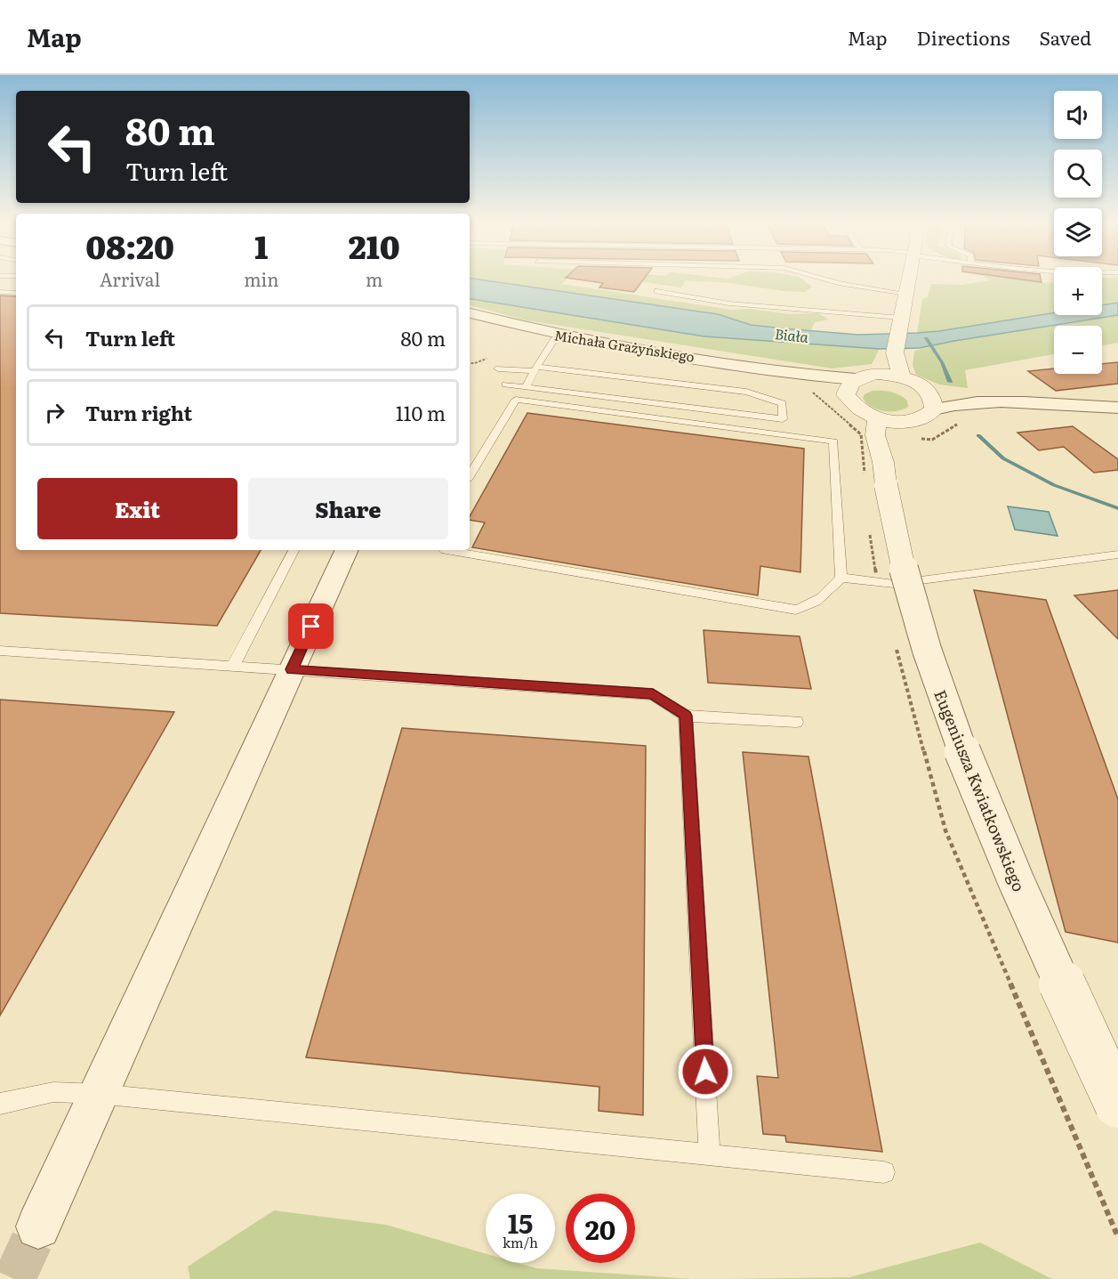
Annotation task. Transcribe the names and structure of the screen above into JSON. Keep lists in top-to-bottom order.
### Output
{
  "streets": {
    "street": ["Michała Grażyńskiego", "Eugeniusza Kwiatkowskiego"]
  },
  "water": ["Biała"],
  "page": {
    "header": "Map",
    "nav": ["Map", "Directions", "Saved"],
    "map_buttons": ["+", "−"],
    "turn": ["80 m", "Turn left"],
    "eta": [
      "08:20",
      "Arrival",
      "1",
      "min",
      "210",
      "m"
    ],
    "list": [
      {
        "name": "Turn left",
        "value": "80 m"
      },
      {
        "name": "Turn right",
        "value": "110 m"
      }
    ],
    "buttons": ["Exit", "Share"],
    "speed": "15 km/h",
    "limit": "20"
  }
}
